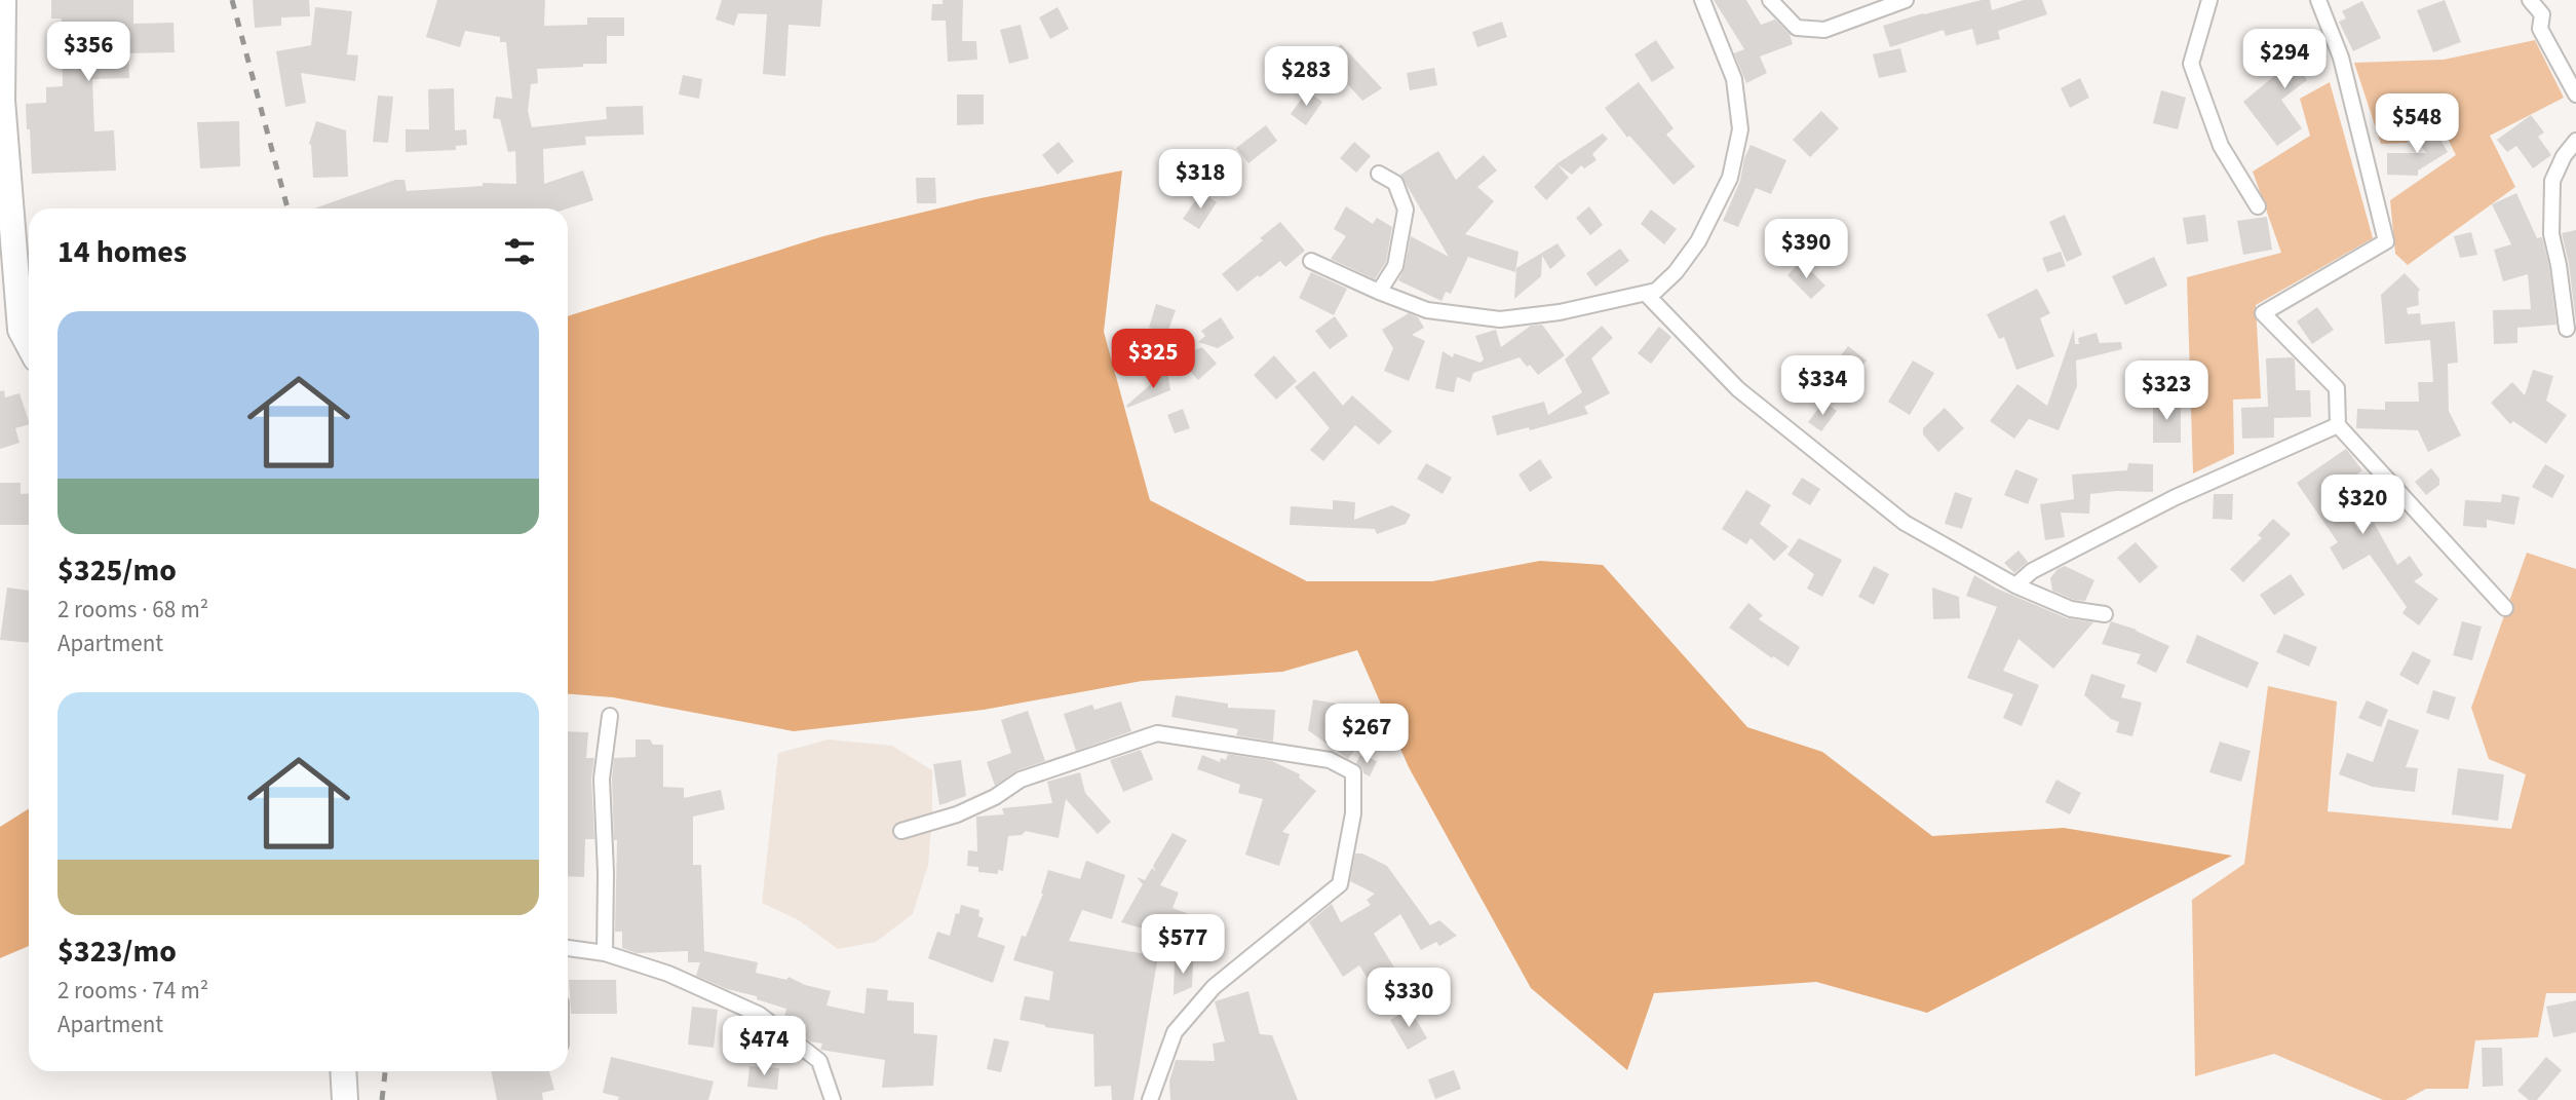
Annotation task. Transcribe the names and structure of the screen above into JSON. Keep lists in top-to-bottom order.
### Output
{
  "page": {
    "price": [
      "$356",
      "$294",
      "$283",
      "$548",
      "$318",
      "$390",
      "$325",
      "$334",
      "$323",
      "$320",
      "$267",
      "$577",
      "$330",
      "$474"
    ],
    "heading": "14 homes",
    "list": [
      {
        "name": "$325/mo",
        "note": "2 rooms · 68 m² · Apartment"
      },
      {
        "name": "$323/mo",
        "note": "2 rooms · 74 m² · Apartment"
      }
    ]
  }
}
